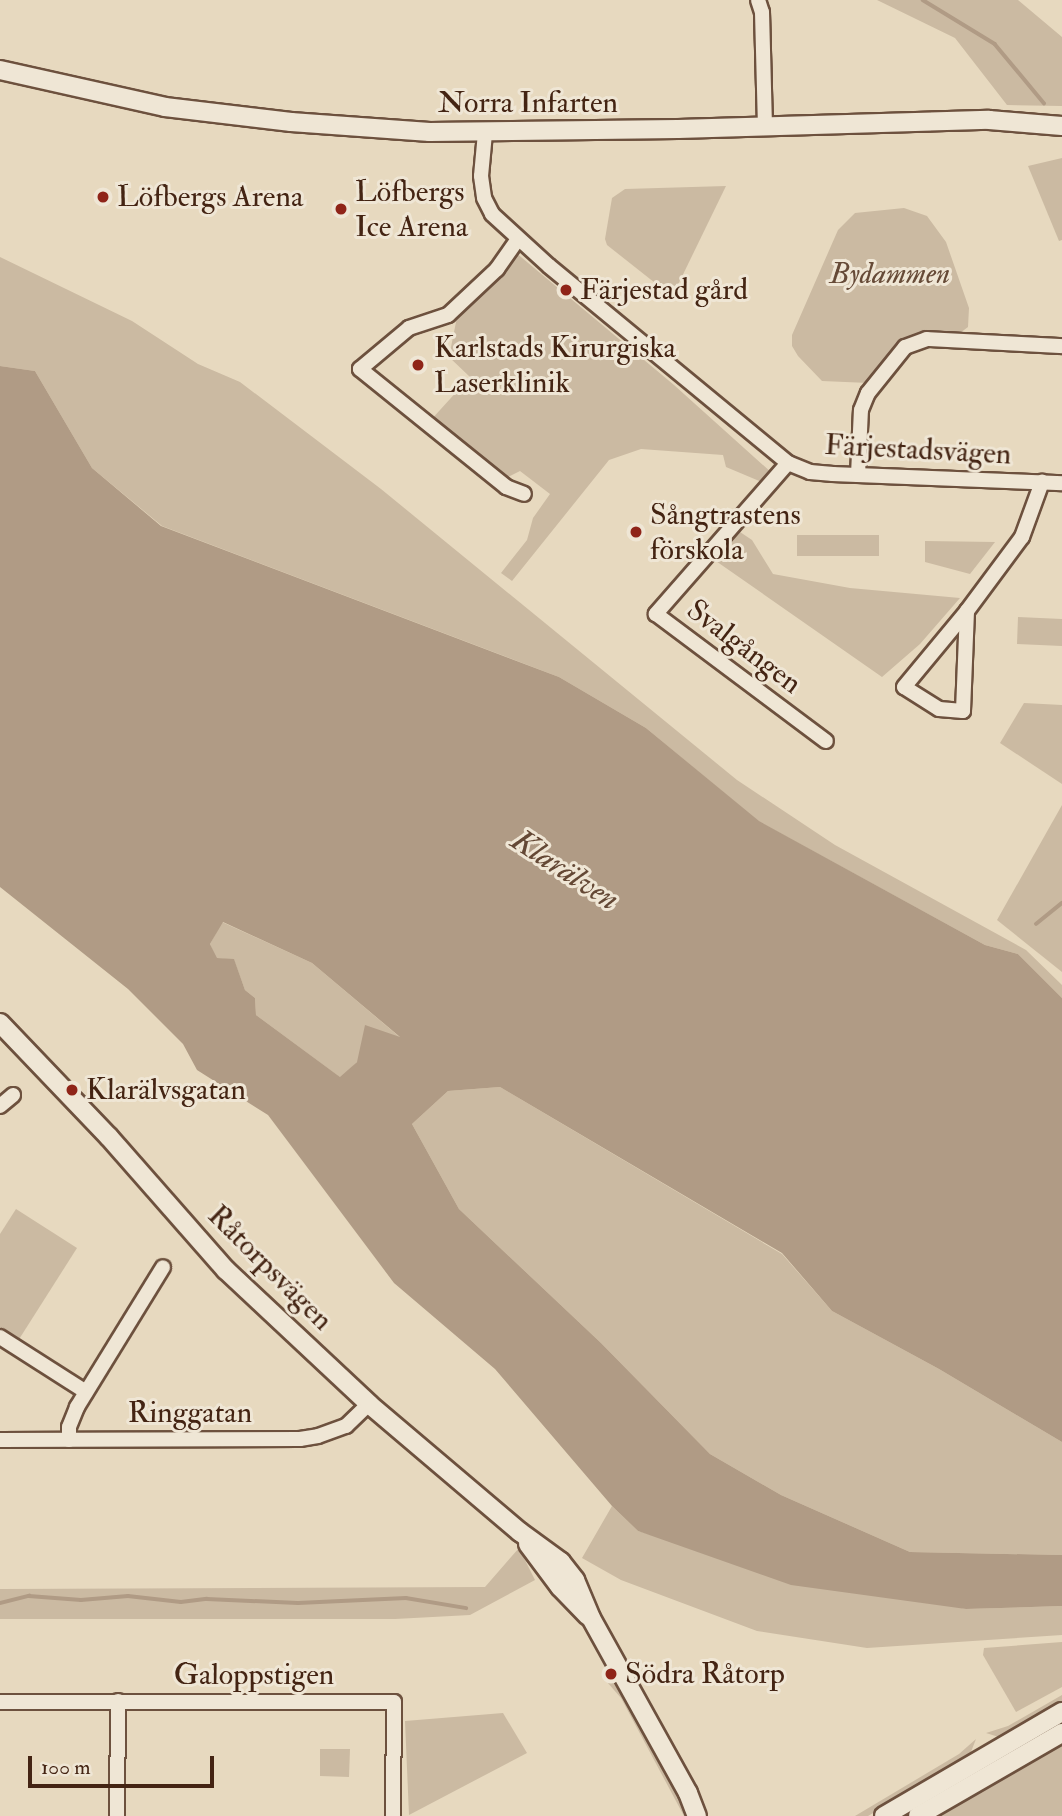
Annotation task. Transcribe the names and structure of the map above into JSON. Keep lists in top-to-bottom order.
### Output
{
  "streets": {
    "street": [
      "Norra Infarten",
      "Färjestadsvägen",
      "Svalgången",
      "Råtorpsvägen",
      "Ringgatan",
      "Galoppstigen"
    ]
  },
  "crossings": [
    ["Norra Infarten", "Färjestadsvägen"],
    ["Färjestadsvägen", "Svalgången"],
    ["Råtorpsvägen", "Ringgatan"]
  ],
  "water": ["Klarälven"],
  "parks": ["Bydammen"],
  "places": [
    "Löfbergs Arena",
    "Löfbergs Ice Arena",
    "Färjestad gård",
    "Karlstads Kirurgiska Laserklinik",
    "Sångtrastens förskola",
    "Klarälvsgatan",
    "Södra Råtorp"
  ],
  "scale_bar": "100 m"
}
